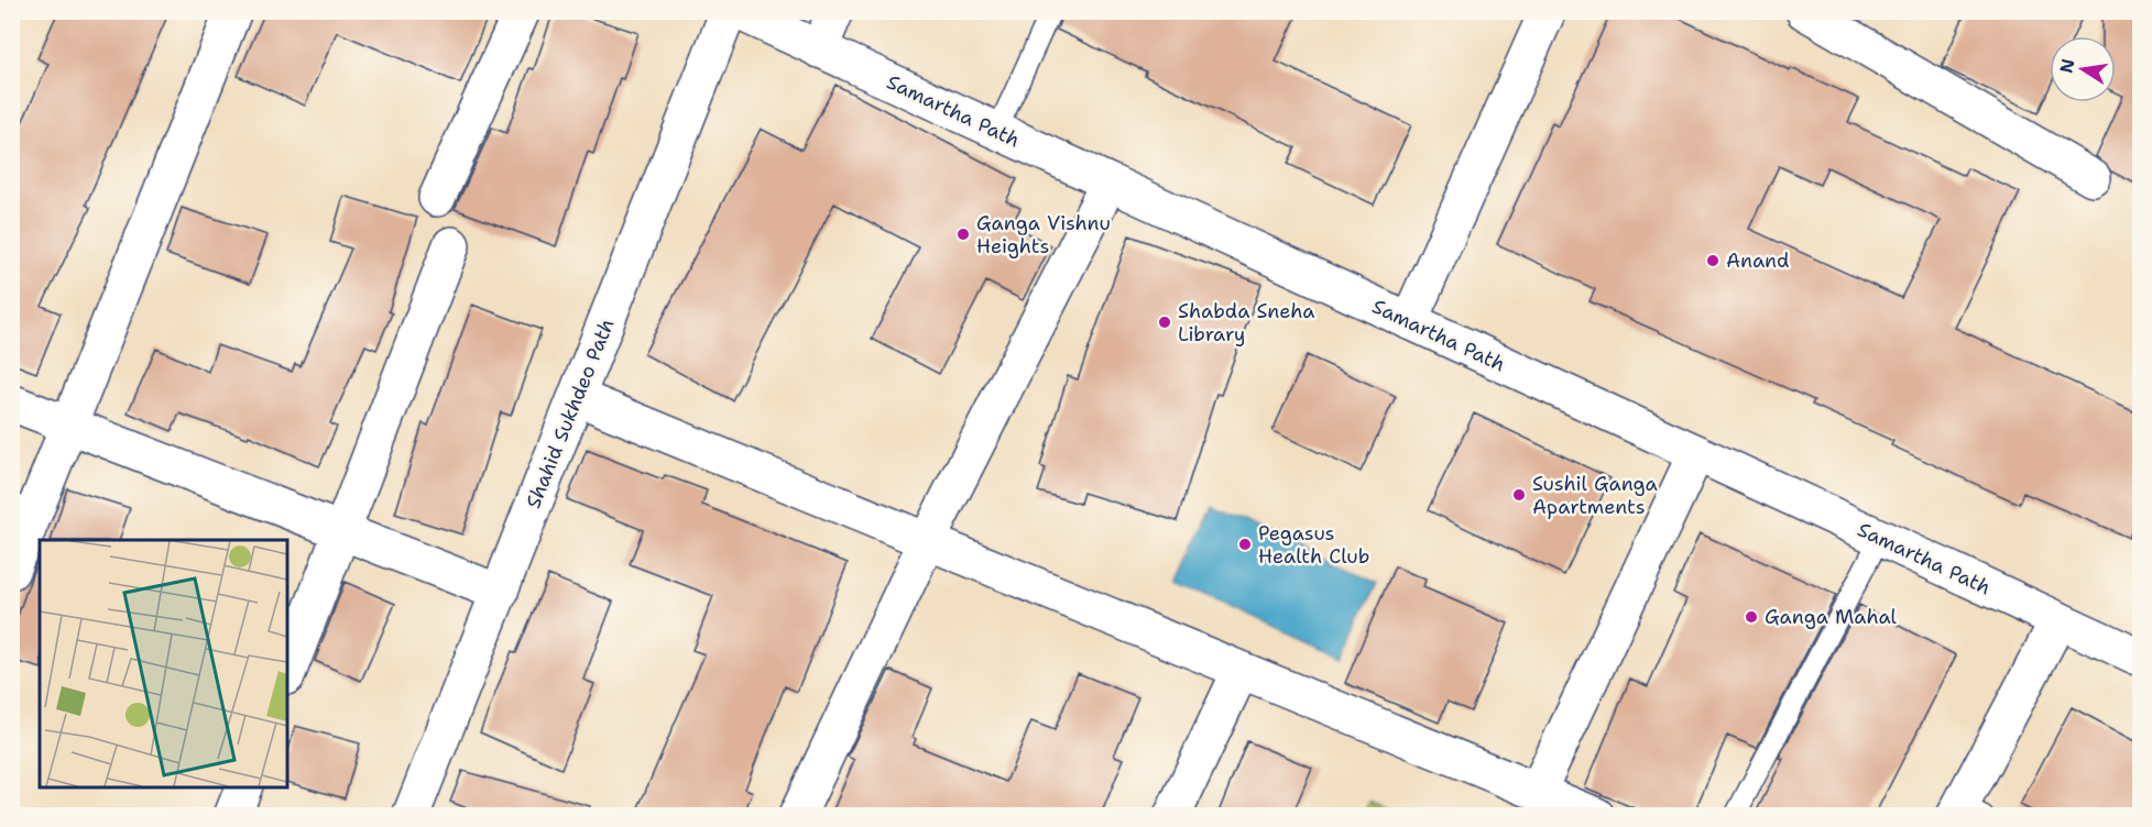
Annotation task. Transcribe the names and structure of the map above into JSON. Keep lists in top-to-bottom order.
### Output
{
  "streets": {
    "street": ["Samartha Path", "Shahid Sukhdeo Path"]
  },
  "places": [
    "Ganga Vishnu Heights",
    "Anand",
    "Shabda Sneha Library",
    "Sushil Ganga Apartments",
    "Pegasus Health Club",
    "Ganga Mahal"
  ],
  "north": "left"
}
